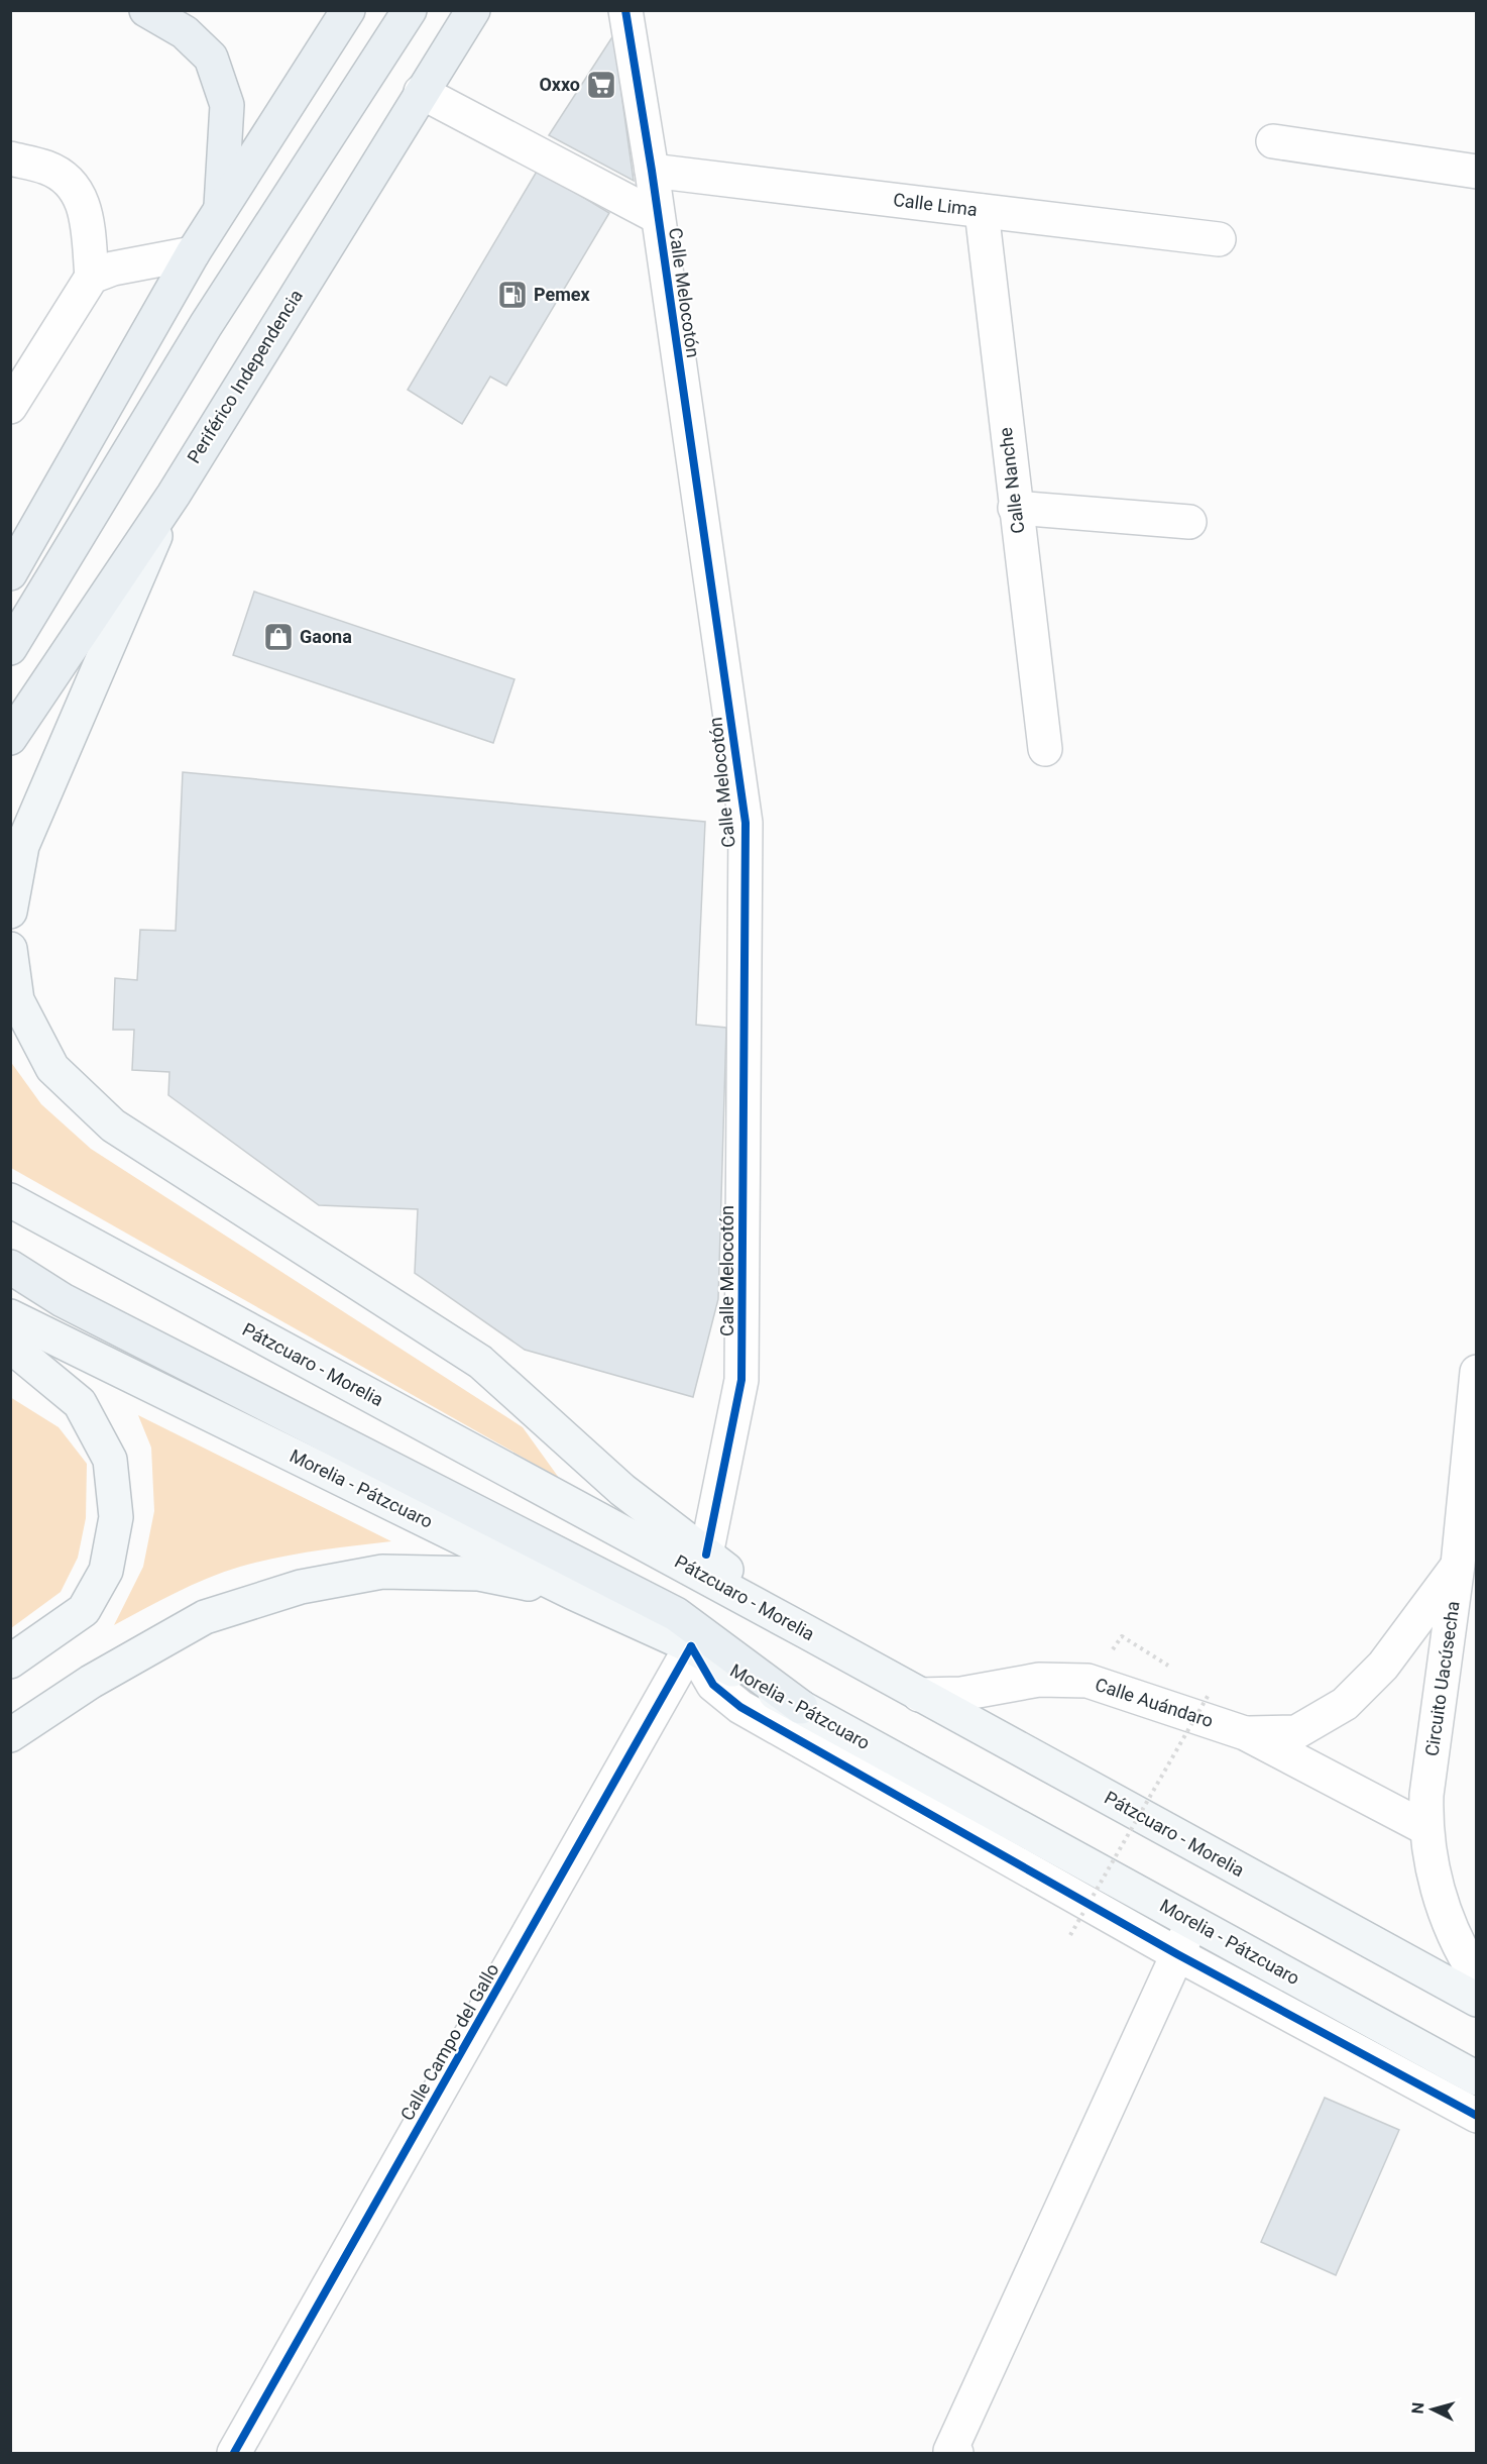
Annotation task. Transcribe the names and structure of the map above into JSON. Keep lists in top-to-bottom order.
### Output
{
  "streets": {
    "highway": ["Periférico Independencia"],
    "main road": ["Pátzcuaro - Morelia", "Morelia - Pátzcuaro"],
    "street": [
      "Calle Lima",
      "Calle Melocotón",
      "Calle Nanche",
      "Circuito Uacúsecha",
      "Calle Auándaro",
      "Calle Campo del Gallo"
    ]
  },
  "crossings": [
    ["Calle Lima", "Calle Melocotón"],
    ["Calle Lima", "Calle Nanche"],
    ["Pátzcuaro - Morelia", "Calle Auándaro"],
    ["Morelia - Pátzcuaro", "Calle Campo del Gallo"],
    ["Circuito Uacúsecha", "Calle Auándaro"]
  ],
  "places": {
    "supermarket": ["Oxxo"],
    "fuel station": ["Pemex"],
    "shop": ["Gaona"]
  },
  "north": "left"
}
